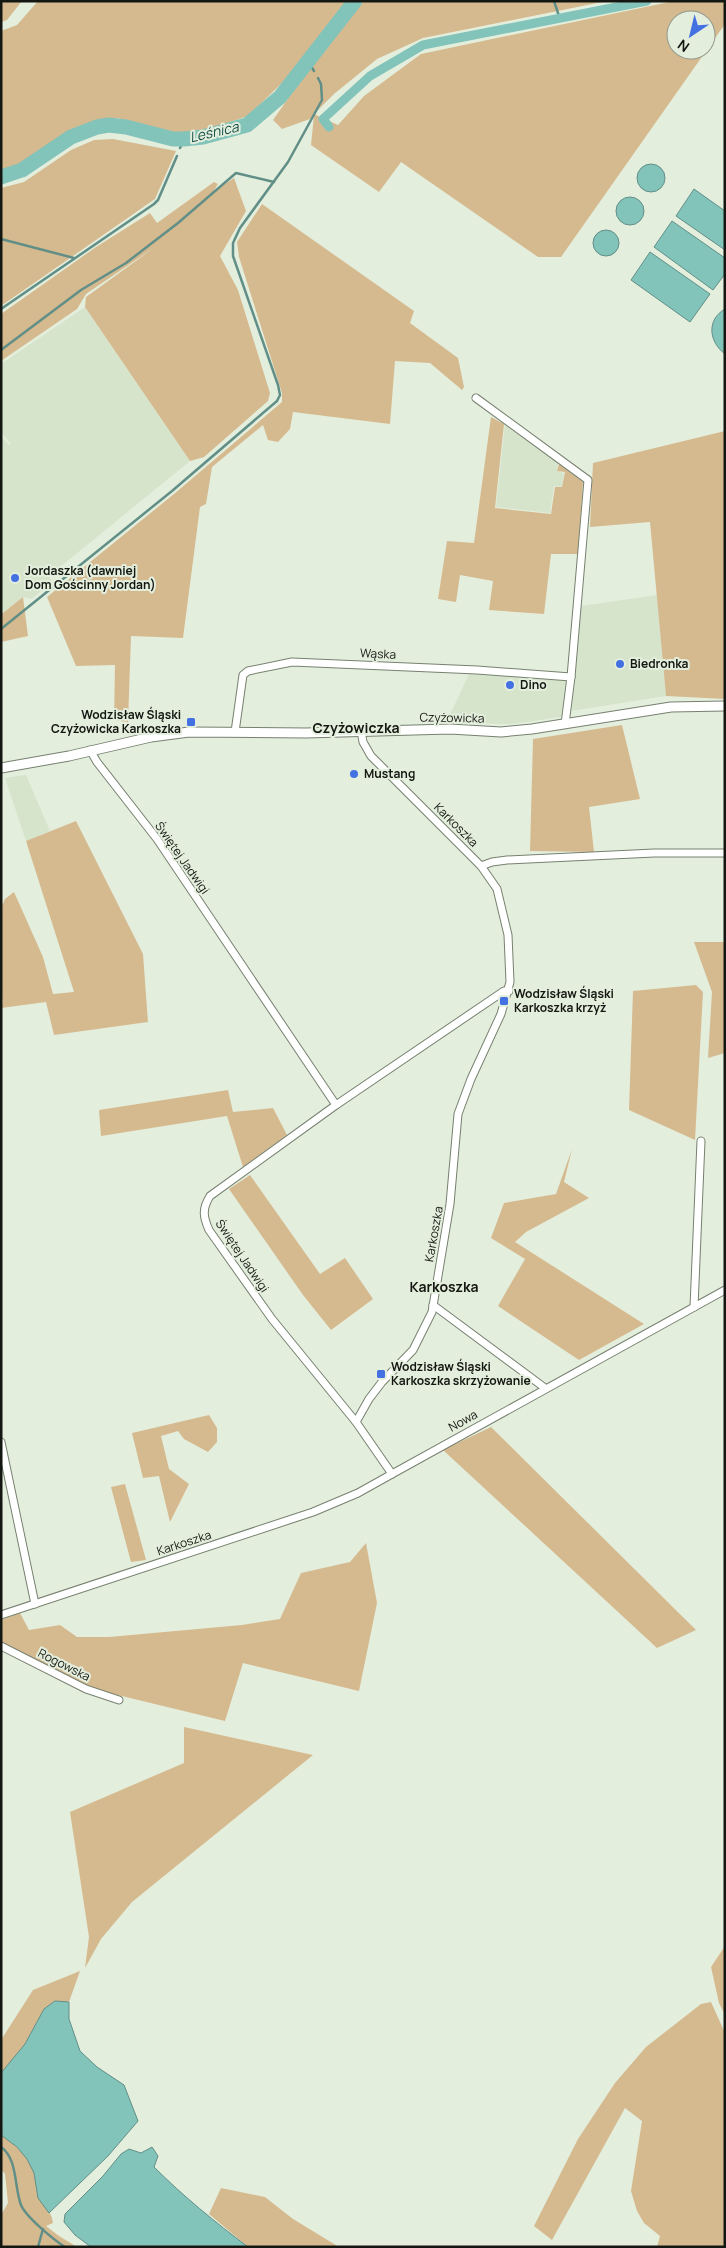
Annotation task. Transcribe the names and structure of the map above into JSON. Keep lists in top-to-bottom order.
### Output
{
  "streets": {
    "street": [
      "Wąska",
      "Czyżowicka",
      "Karkoszka",
      "Świętej Jadwigi",
      "Nowa",
      "Rogowska"
    ]
  },
  "crossings": [
    ["Wąska", "Czyżowicka"],
    ["Czyżowicka", "Karkoszka"],
    ["Czyżowicka", "Świętej Jadwigi"],
    ["Karkoszka", "Świętej Jadwigi"],
    ["Karkoszka", "Nowa"]
  ],
  "districts": ["Czyżowiczka", "Karkoszka"],
  "water": ["Leśnica"],
  "places": {
    "other": [
      "Jordaszka (dawniej Dom Gościnny Jordan)",
      "Biedronka",
      "Dino",
      "Mustang"
    ],
    "transit": ["Wodzisław Śląski Czyżowicka Karkoszka", "Wodzisław Śląski Karkoszka krzyż", "Wodzisław Śląski Karkoszka skrzyżowanie"]
  },
  "north": "bottom left"
}
